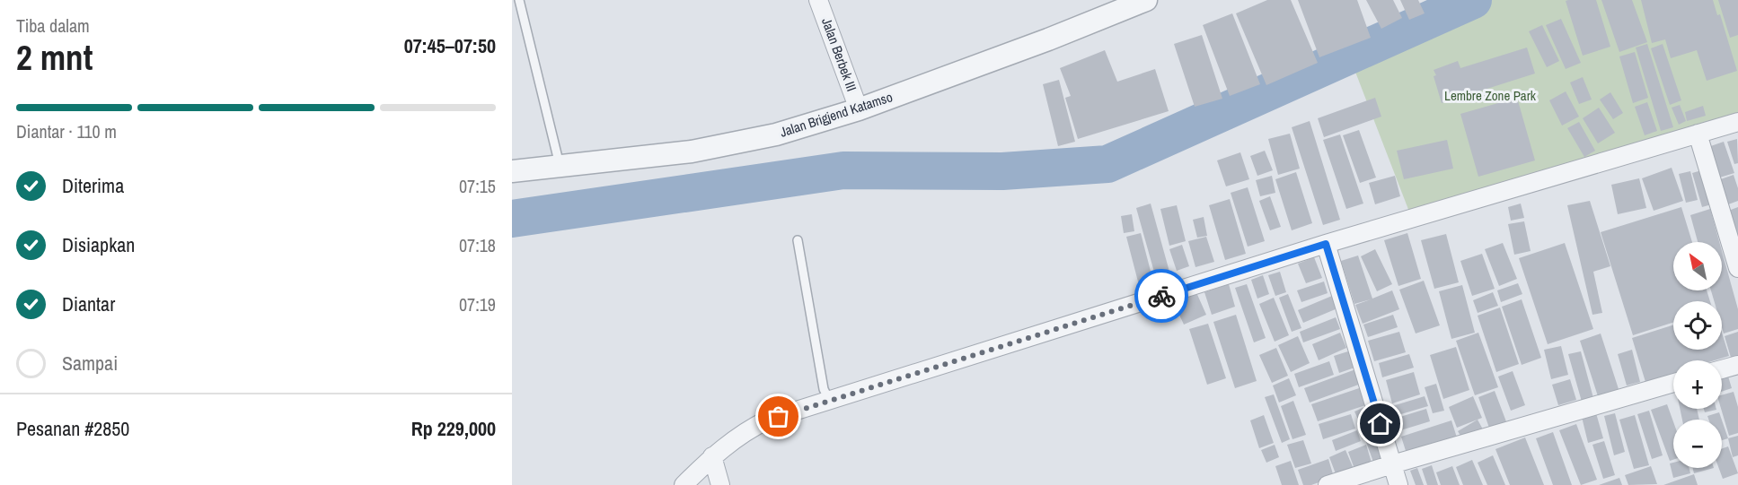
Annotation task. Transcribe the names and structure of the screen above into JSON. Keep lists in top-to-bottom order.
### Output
{
  "streets": {
    "street": ["Jalan Berbek III", "Jalan Brigjend Katamso"]
  },
  "crossings": [
    ["Jalan Berbek III", "Jalan Brigjend Katamso"]
  ],
  "parks": ["Lembre Zone Park"],
  "north": "top left",
  "page": {
    "heading": ["2 mnt", "Tiba dalam", "07:45–07:50"],
    "panel": ["Pesanan #2850", "Rp 229,000"],
    "bar": "Diantar · 110 m",
    "list": [
      ["Diterima", "07:15"],
      ["Disiapkan", "07:18"],
      ["Diantar", "07:19"],
      "Sampai"
    ],
    "map_buttons": ["+", "−"]
  }
}
